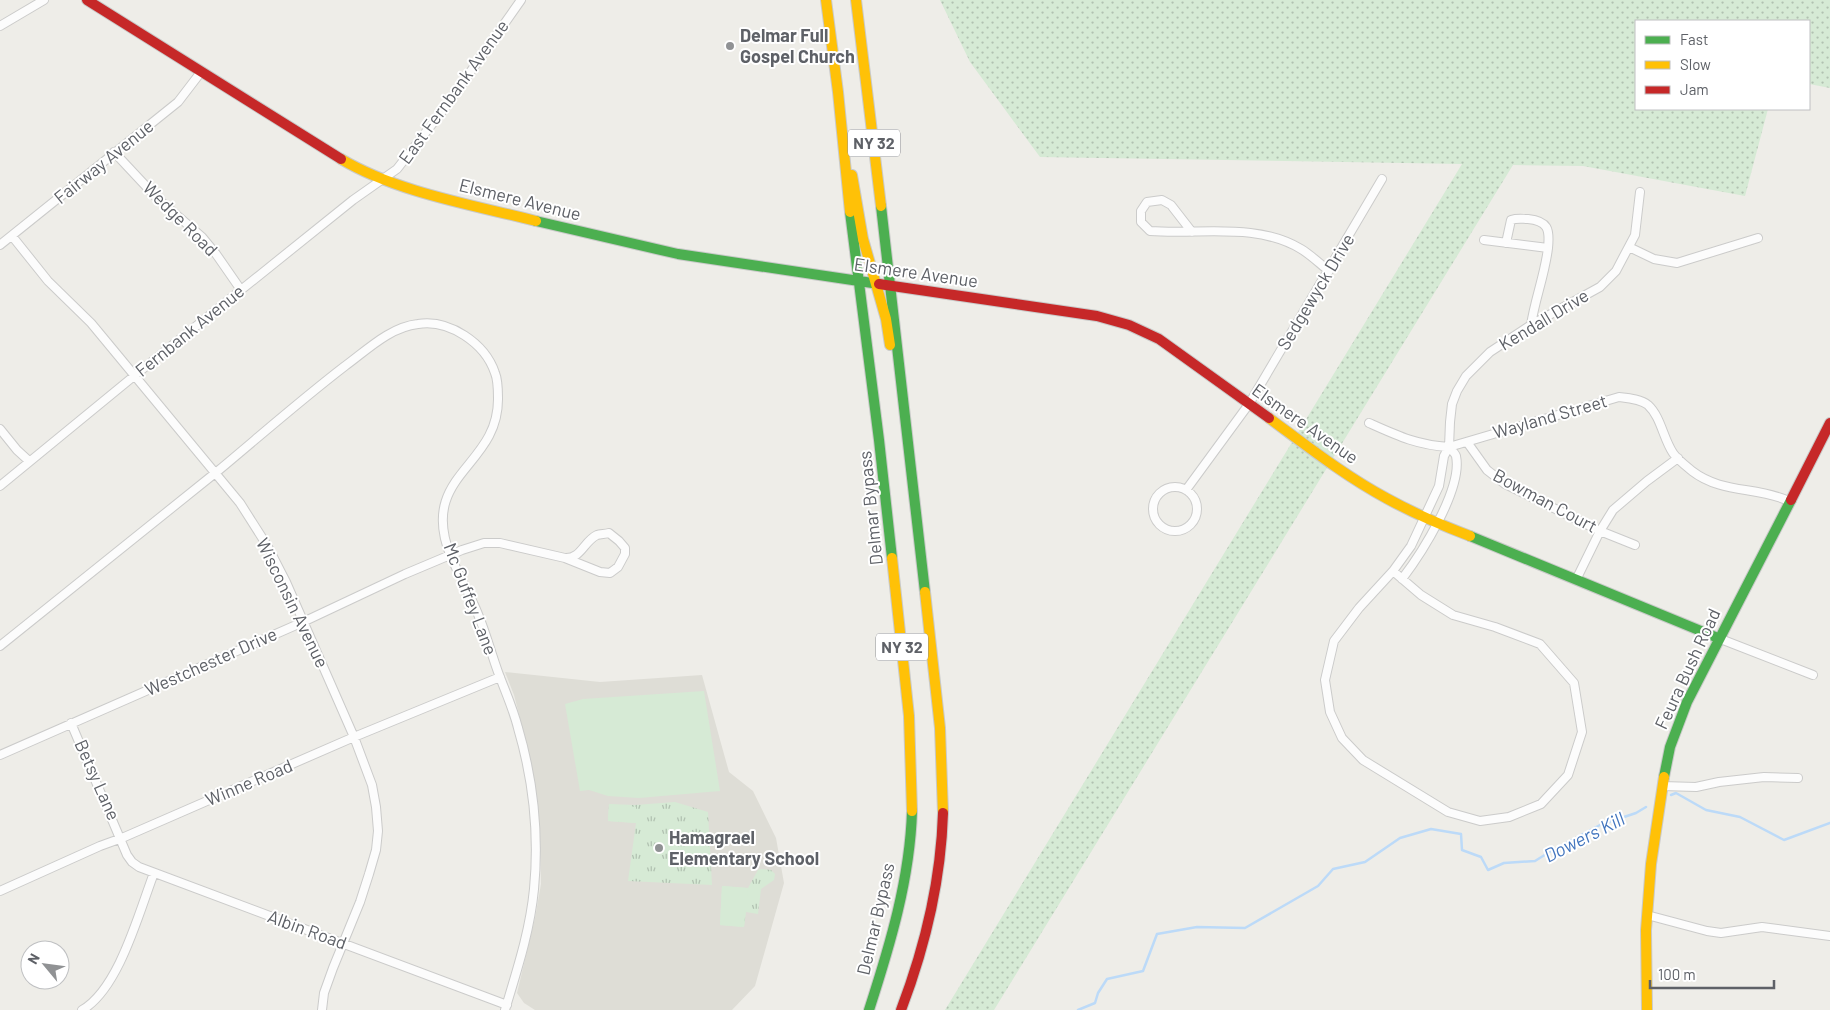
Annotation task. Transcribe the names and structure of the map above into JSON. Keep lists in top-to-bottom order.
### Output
{
  "streets": {
    "main road": [
      "NY 32",
      "Elsmere Avenue",
      "Delmar Bypass",
      "Feura Bush Road"
    ],
    "street": [
      "East Fernbank Avenue",
      "Fairway Avenue",
      "Wedge Road",
      "Sedgewyck Drive",
      "Kendall Drive",
      "Fernbank Avenue",
      "Wayland Street",
      "Bowman Court",
      "Mc Guffey Lane",
      "Wisconsin Avenue",
      "Westchester Drive",
      "Betsy Lane",
      "Winne Road",
      "Albin Road"
    ]
  },
  "crossings": [
    ["East Fernbank Avenue", "Elsmere Avenue"],
    ["East Fernbank Avenue", "Fernbank Avenue"],
    ["NY 32", "Elsmere Avenue"],
    ["Fairway Avenue", "Elsmere Avenue"],
    ["Fairway Avenue", "Wedge Road"],
    ["Fairway Avenue", "Wisconsin Avenue"],
    ["Elsmere Avenue", "Sedgewyck Drive"],
    ["Elsmere Avenue", "Kendall Drive"],
    ["Elsmere Avenue", "Fernbank Avenue"],
    ["Elsmere Avenue", "Delmar Bypass"],
    ["Elsmere Avenue", "Feura Bush Road"],
    ["Wedge Road", "Fernbank Avenue"],
    ["Kendall Drive", "Wayland Street"],
    ["Fernbank Avenue", "Wisconsin Avenue"],
    ["Wayland Street", "Bowman Court"],
    ["Wayland Street", "Feura Bush Road"],
    ["Mc Guffey Lane", "Wisconsin Avenue"],
    ["Mc Guffey Lane", "Westchester Drive"],
    ["Mc Guffey Lane", "Winne Road"],
    ["Mc Guffey Lane", "Albin Road"],
    ["Wisconsin Avenue", "Westchester Drive"],
    ["Wisconsin Avenue", "Winne Road"],
    ["Wisconsin Avenue", "Albin Road"],
    ["Westchester Drive", "Betsy Lane"],
    ["Betsy Lane", "Winne Road"],
    ["Betsy Lane", "Albin Road"],
    ["Winne Road", "Albin Road"]
  ],
  "water": ["Dowers Kill"],
  "places": ["Delmar Full Gospel Church", "Hamagrael Elementary School"],
  "legend": ["Fast", "Slow", "Jam"],
  "scale_bar": "100 m",
  "north": "top left"
}
